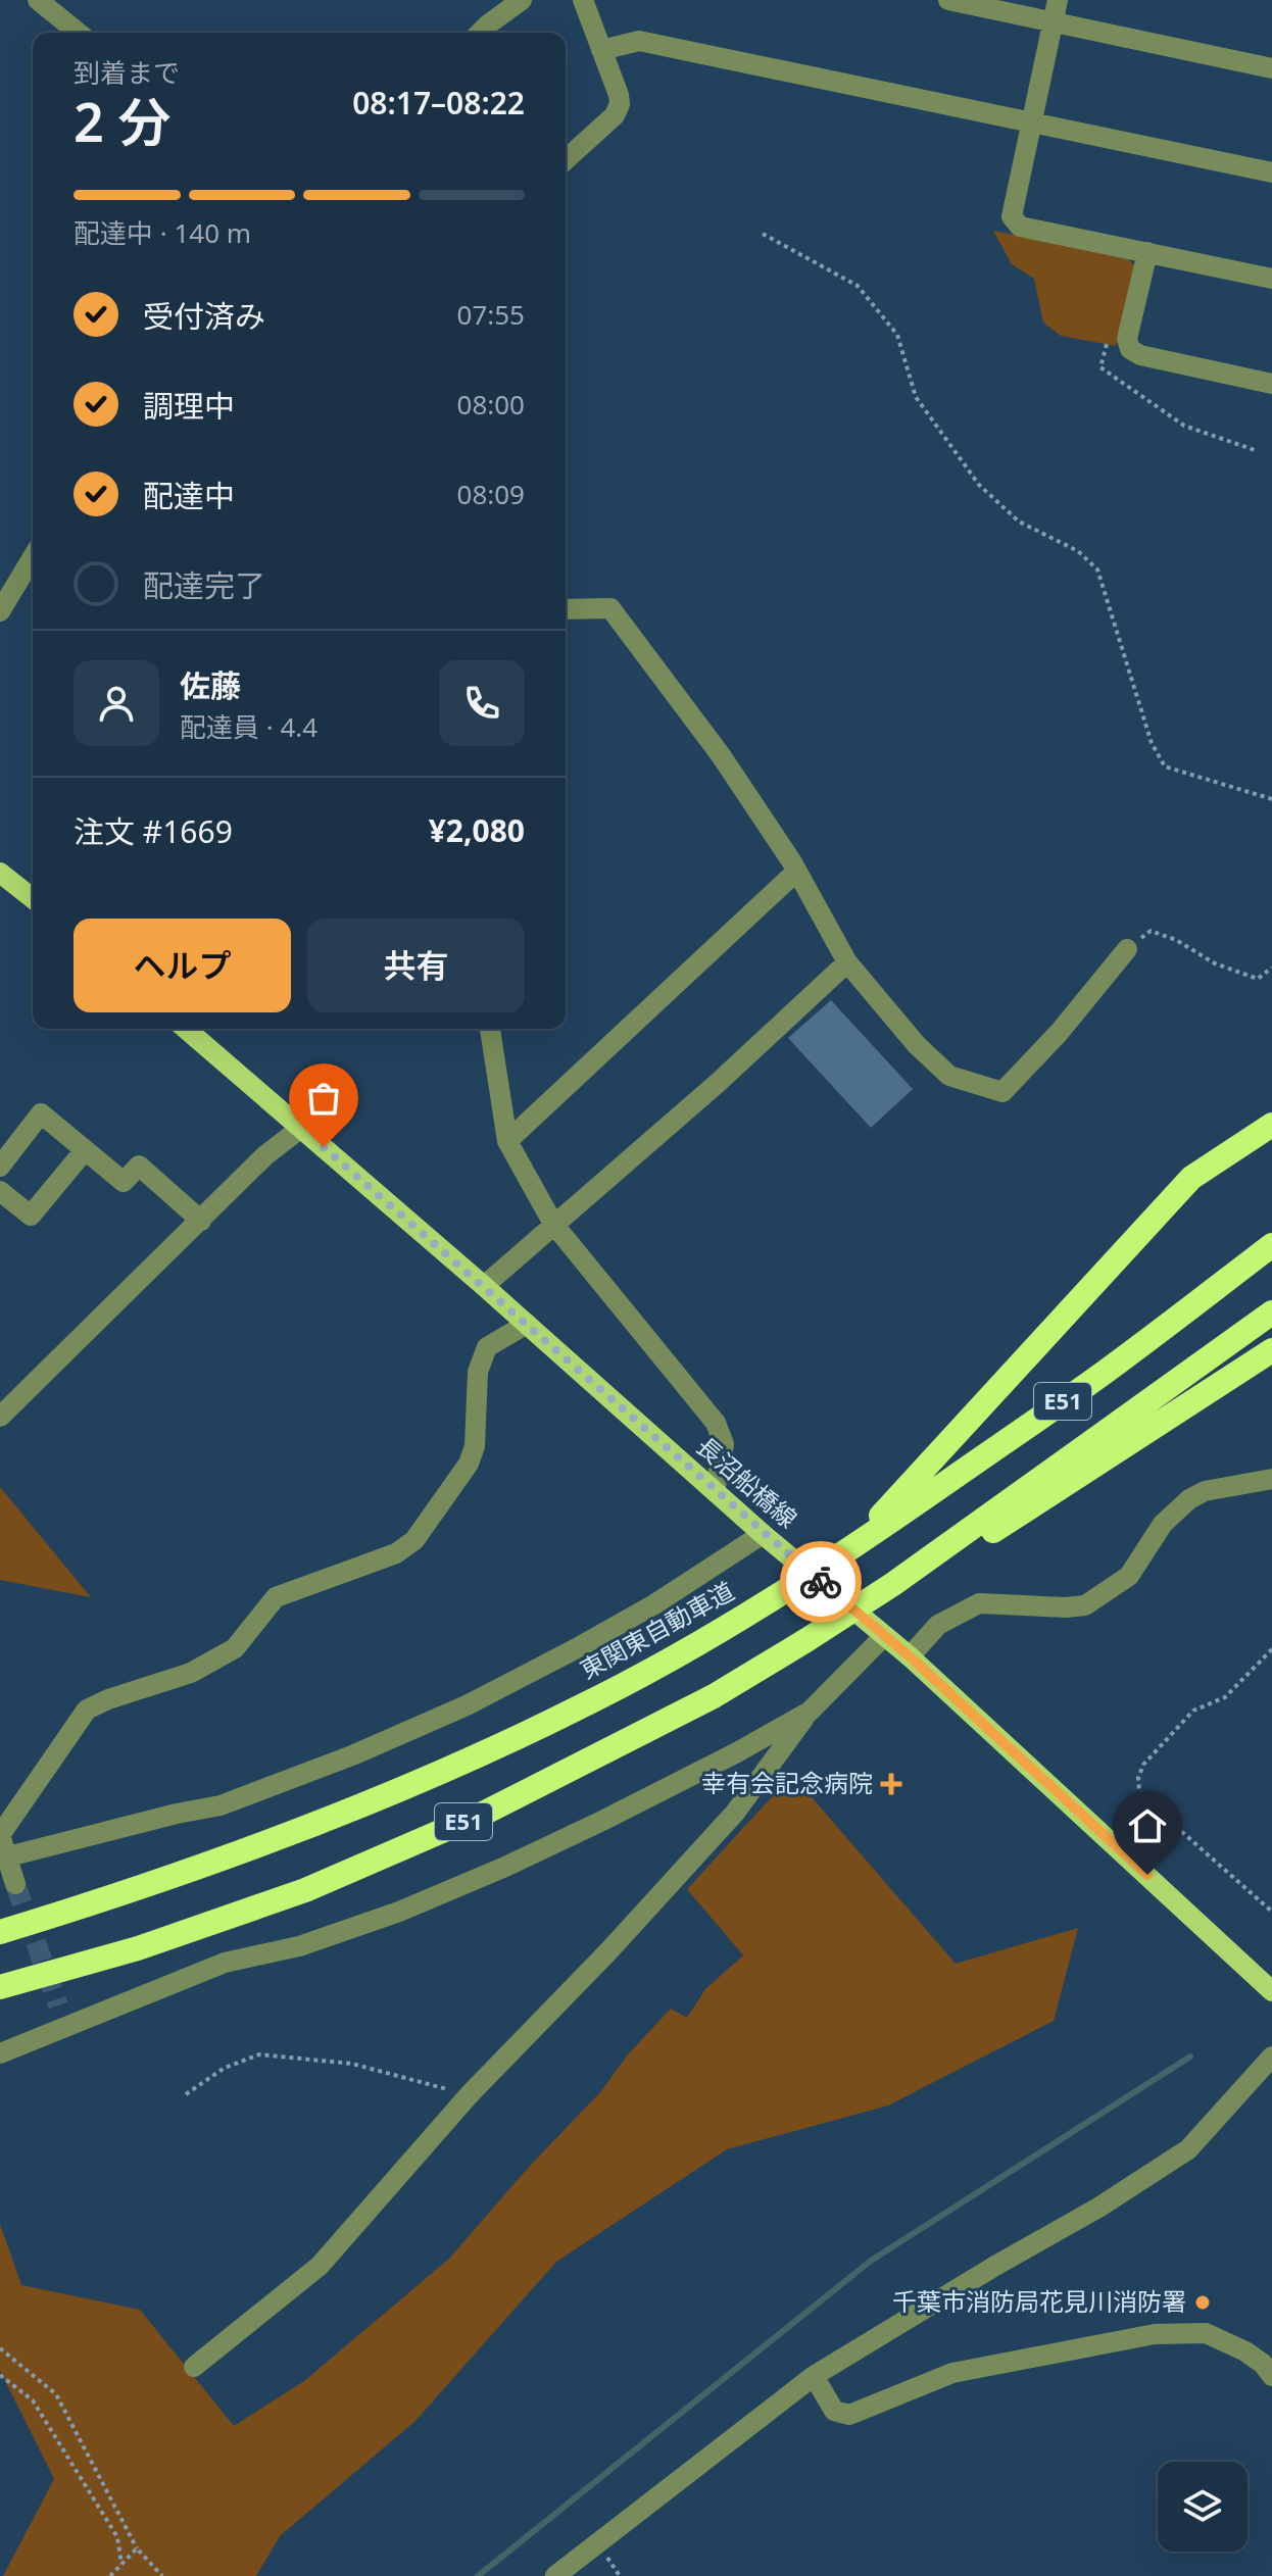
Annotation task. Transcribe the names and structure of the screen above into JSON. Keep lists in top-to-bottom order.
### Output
{
  "streets": {
    "highway": ["E51", "東関東自動車道"],
    "main road": ["長沼船橋線"]
  },
  "places": {
    "health": ["幸有会記念病院"],
    "other": ["千葉市消防局花見川消防署"]
  },
  "page": {
    "heading": ["2 分", "到着まで", "08:17–08:22"],
    "panel": [
      "佐藤",
      "配達員 · 4.4",
      "注文 #1669",
      "¥2,080"
    ],
    "bar": "配達中 · 140 m",
    "list": [
      ["受付済み", "07:55"],
      ["調理中", "08:00"],
      ["配達中", "08:09"],
      "配達完了"
    ],
    "buttons": ["ヘルプ", "共有"]
  }
}
